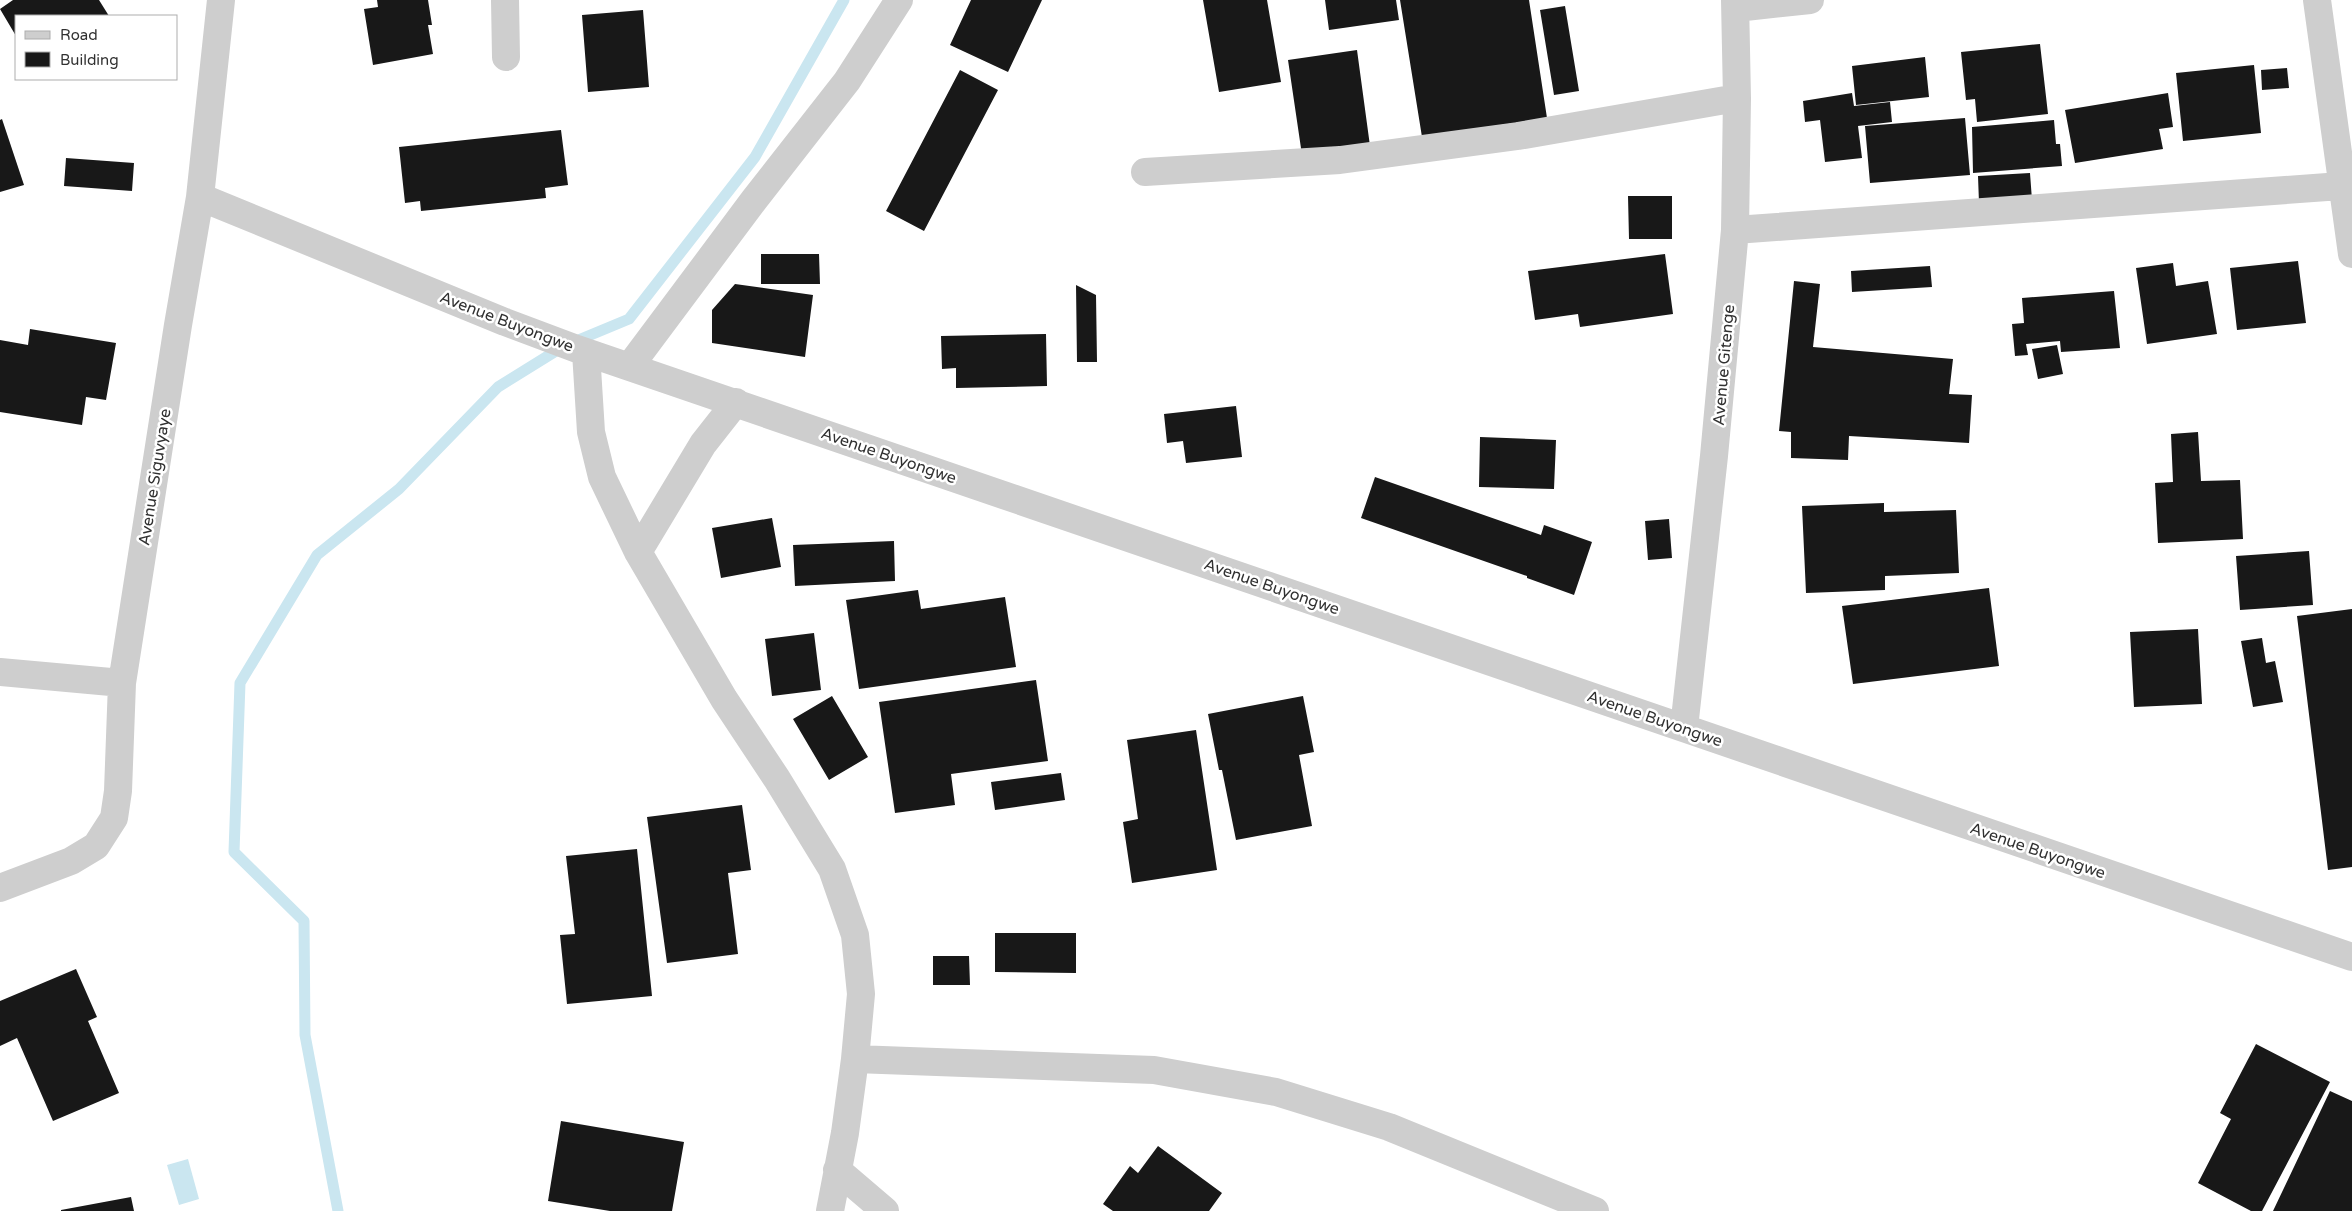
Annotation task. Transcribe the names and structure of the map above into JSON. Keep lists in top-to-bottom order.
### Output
{
  "streets": {
    "street": ["Avenue Buyongwe", "Avenue Gitenge", "Avenue Siguvyaye"]
  },
  "crossings": [
    ["Avenue Buyongwe", "Avenue Gitenge"],
    ["Avenue Buyongwe", "Avenue Siguvyaye"]
  ],
  "legend": ["Road", "Building"]
}
